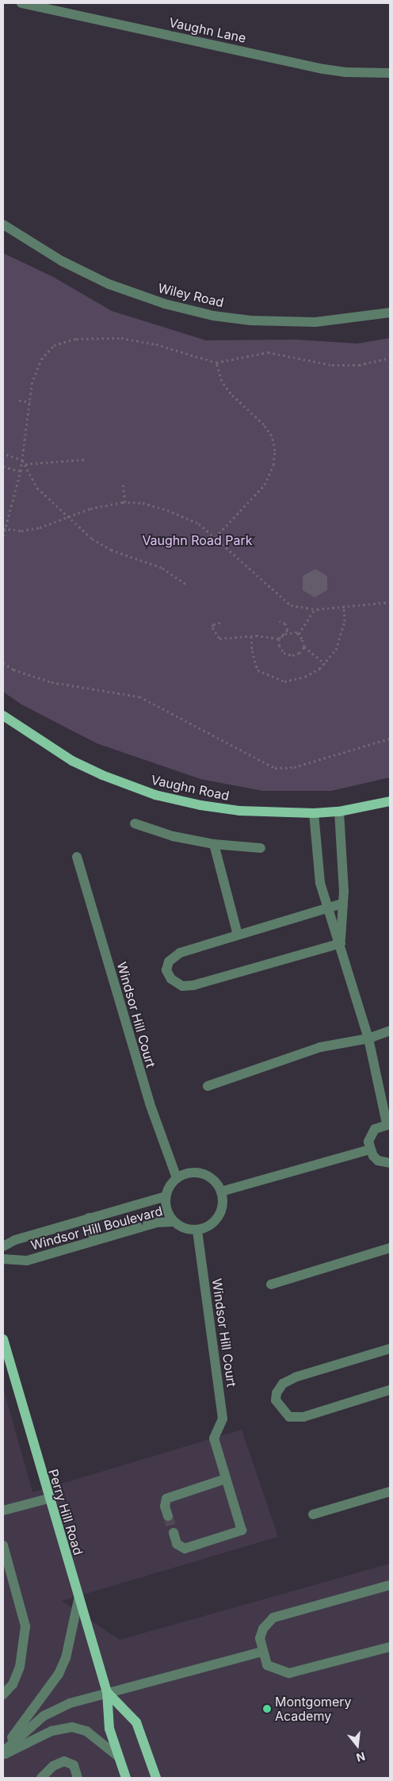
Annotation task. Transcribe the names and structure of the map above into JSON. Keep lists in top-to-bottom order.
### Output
{
  "streets": {
    "main road": ["Vaughn Road", "Perry Hill Road"],
    "street": [
      "Vaughn Lane",
      "Wiley Road",
      "Windsor Hill Court",
      "Windsor Hill Boulevard"
    ]
  },
  "crossings": [
    ["Windsor Hill Court", "Windsor Hill Boulevard"]
  ],
  "parks": ["Vaughn Road Park"],
  "places": ["Montgomery Academy"],
  "north": "bottom"
}
